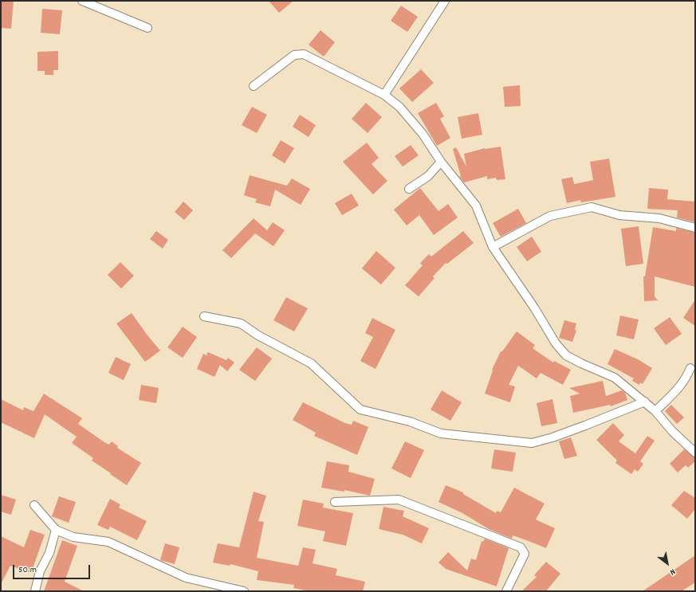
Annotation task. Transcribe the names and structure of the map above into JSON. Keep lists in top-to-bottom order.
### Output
{
  "scale_bar": "50 m",
  "north": "bottom right"
}
